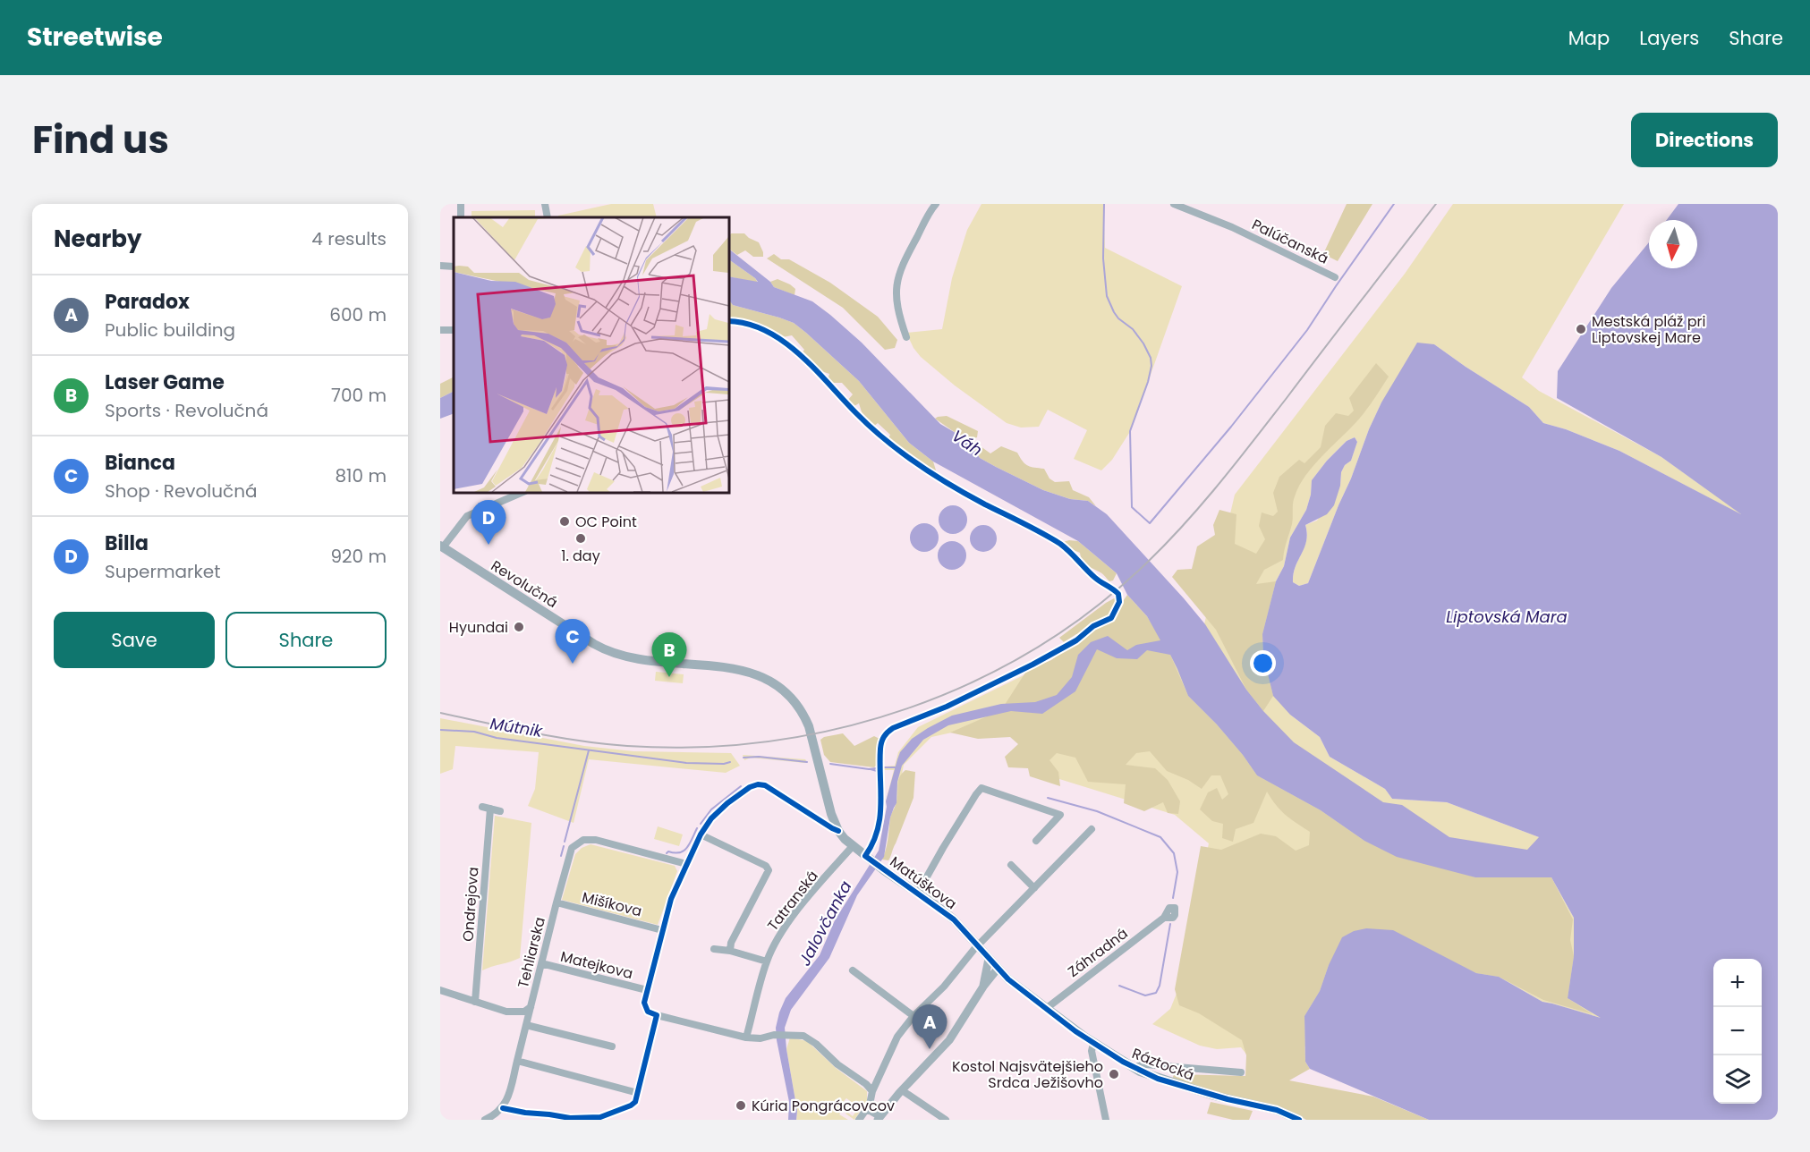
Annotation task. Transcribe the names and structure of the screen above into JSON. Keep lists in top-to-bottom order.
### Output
{
  "streets": {
    "main road": ["Revolučná", "Matúškova", "Ráztocká"],
    "street": [
      "Palúčanská",
      "Tatranská",
      "Ondrejova",
      "Mišíkova",
      "Tehliarska",
      "Záhradná",
      "Matejkova"
    ]
  },
  "crossings": [
    ["Revolučná", "Matúškova"],
    ["Matúškova", "Tatranská"],
    ["Matúškova", "Ráztocká"],
    ["Mišíkova", "Tehliarska"],
    ["Tehliarska", "Matejkova"],
    ["Záhradná", "Ráztocká"]
  ],
  "water": [
    "Váh",
    "Liptovská Mara",
    "Mútnik",
    "Jalovčanka"
  ],
  "places": [
    "Mestská pláž pri Liptovskej Mare",
    "OC Point",
    "1. day",
    "Hyundai",
    "Kostol Najsvätejšieho Srdca Ježišovho",
    "Kúria Pongrácovcov"
  ],
  "north": "bottom",
  "page": {
    "header": "Streetwise",
    "nav": ["Map", "Layers", "Share"],
    "title": "Find us",
    "buttons": [
      "Directions",
      ["Save", "Share"]
    ],
    "heading": ["Nearby", "4 results"],
    "list": [
      {
        "mark": "A",
        "name": "Paradox",
        "note": "Public building",
        "value": "600 m"
      },
      {
        "mark": "B",
        "name": "Laser Game",
        "note": "Sports · Revolučná",
        "value": "700 m"
      },
      {
        "mark": "C",
        "name": "Bianca",
        "note": "Shop · Revolučná",
        "value": "810 m"
      },
      {
        "mark": "D",
        "name": "Billa",
        "note": "Supermarket",
        "value": "920 m"
      }
    ],
    "pins": [
      "D",
      "C",
      "B",
      "A"
    ],
    "map_buttons": ["+", "−"]
  }
}
